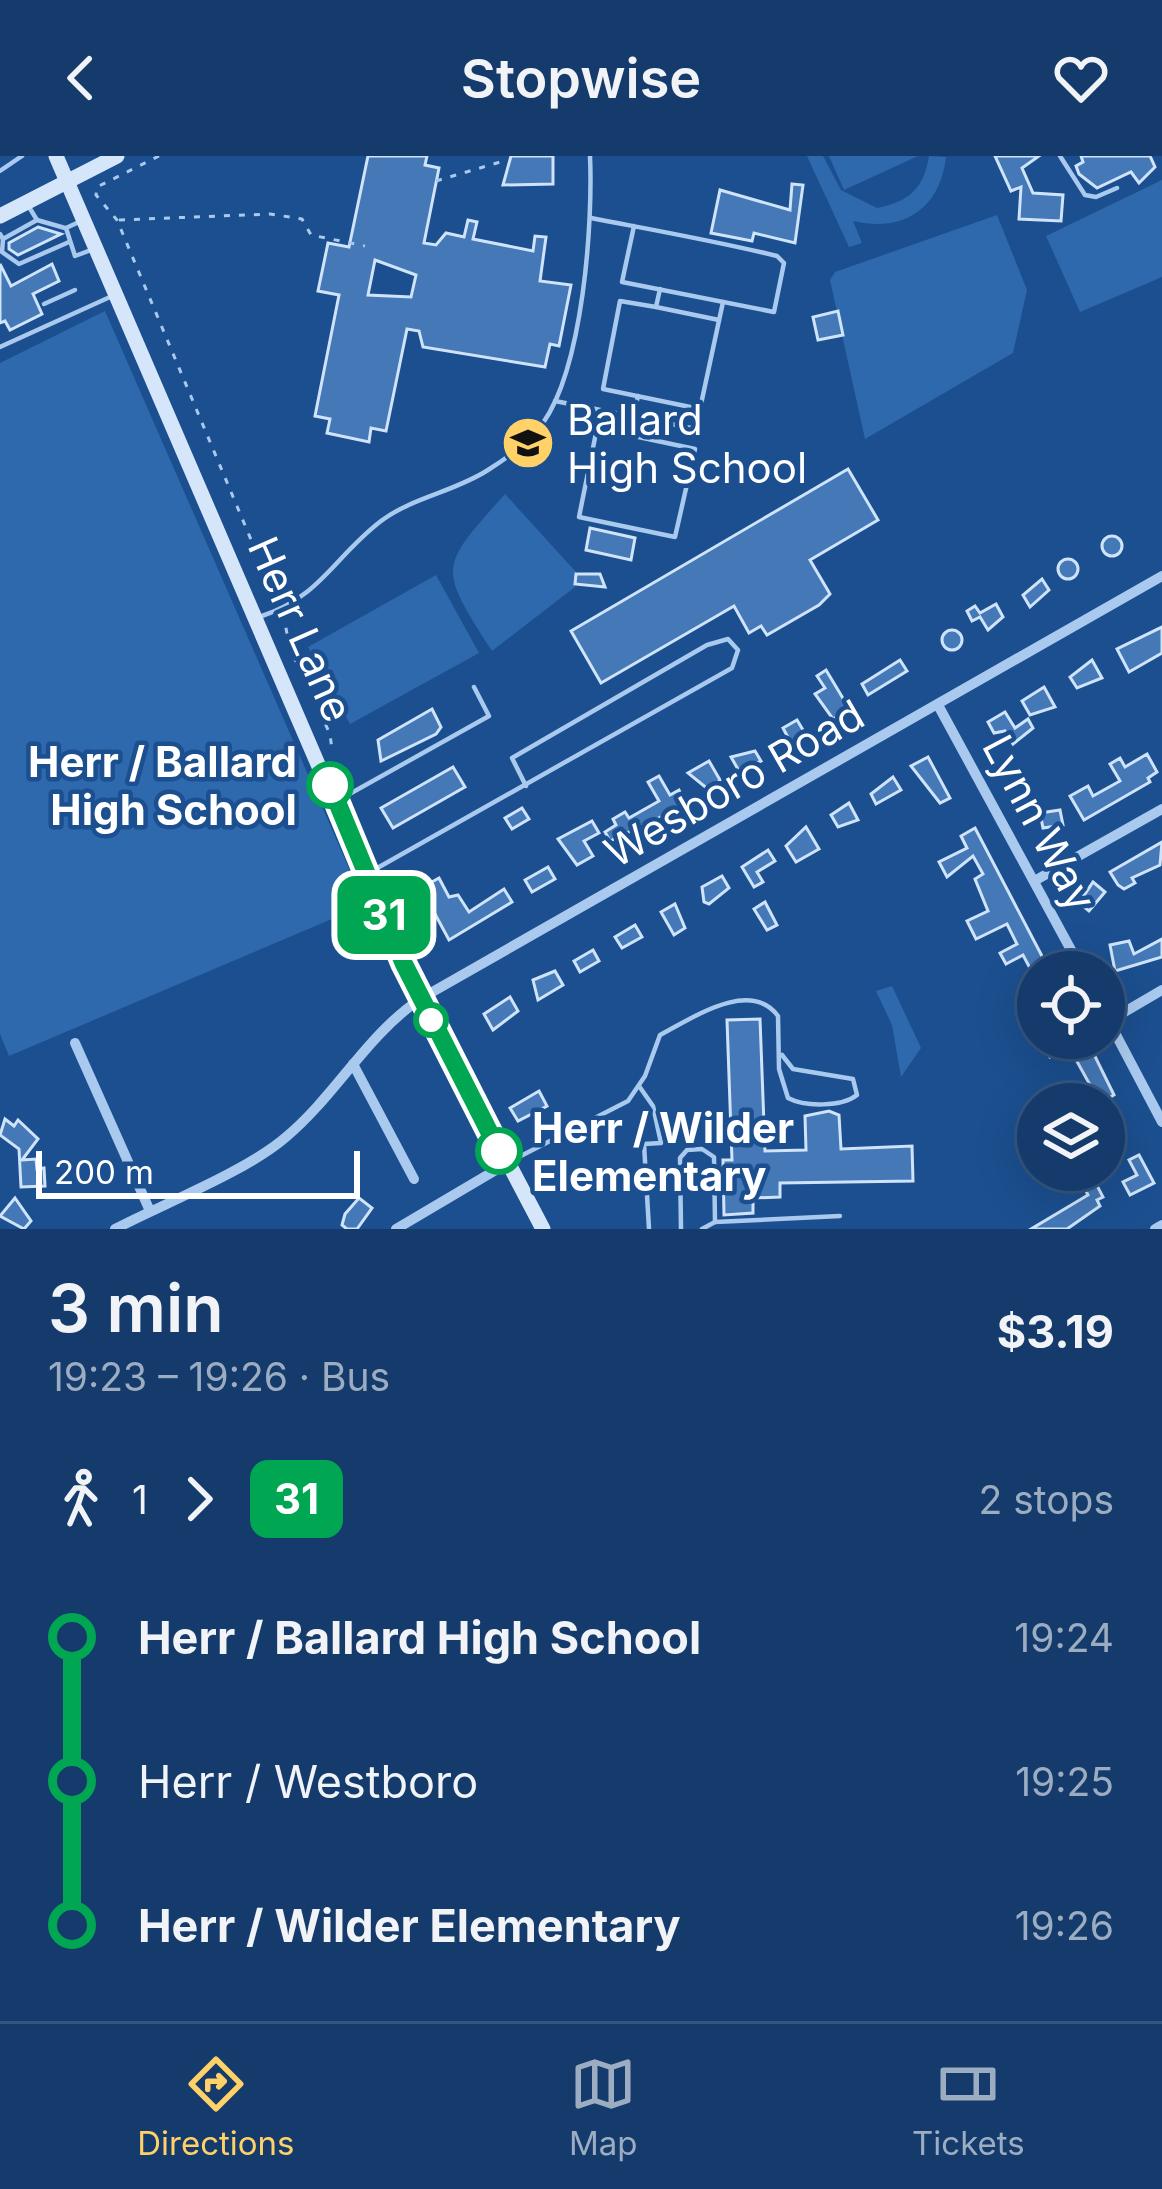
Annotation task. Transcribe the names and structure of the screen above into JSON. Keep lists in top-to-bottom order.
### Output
{
  "streets": {
    "main road": ["Herr Lane"],
    "street": ["Wesboro Road", "Lynn Way"]
  },
  "crossings": [
    ["Herr Lane", "Wesboro Road"],
    ["Wesboro Road", "Lynn Way"]
  ],
  "places": {
    "school or university": ["Ballard High School"],
    "other": ["Herr / Ballard High School", "Herr / Wilder Elementary"]
  },
  "lines": ["bus line 31"],
  "scale_bar": "200 m",
  "page": {
    "header": "Stopwise",
    "on_map": "31",
    "scale": "200 m",
    "heading": ["3 min", "19:23 – 19:26 · Bus", "$3.19"],
    "legs": ["1", "31", "2 stops"],
    "list": [
      {
        "name": "Herr / Ballard High School",
        "value": "19:24"
      },
      {
        "name": "Herr / Westboro",
        "value": "19:25"
      },
      {
        "name": "Herr / Wilder Elementary",
        "value": "19:26"
      }
    ],
    "tabs": ["Directions", "Map", "Tickets"]
  }
}
